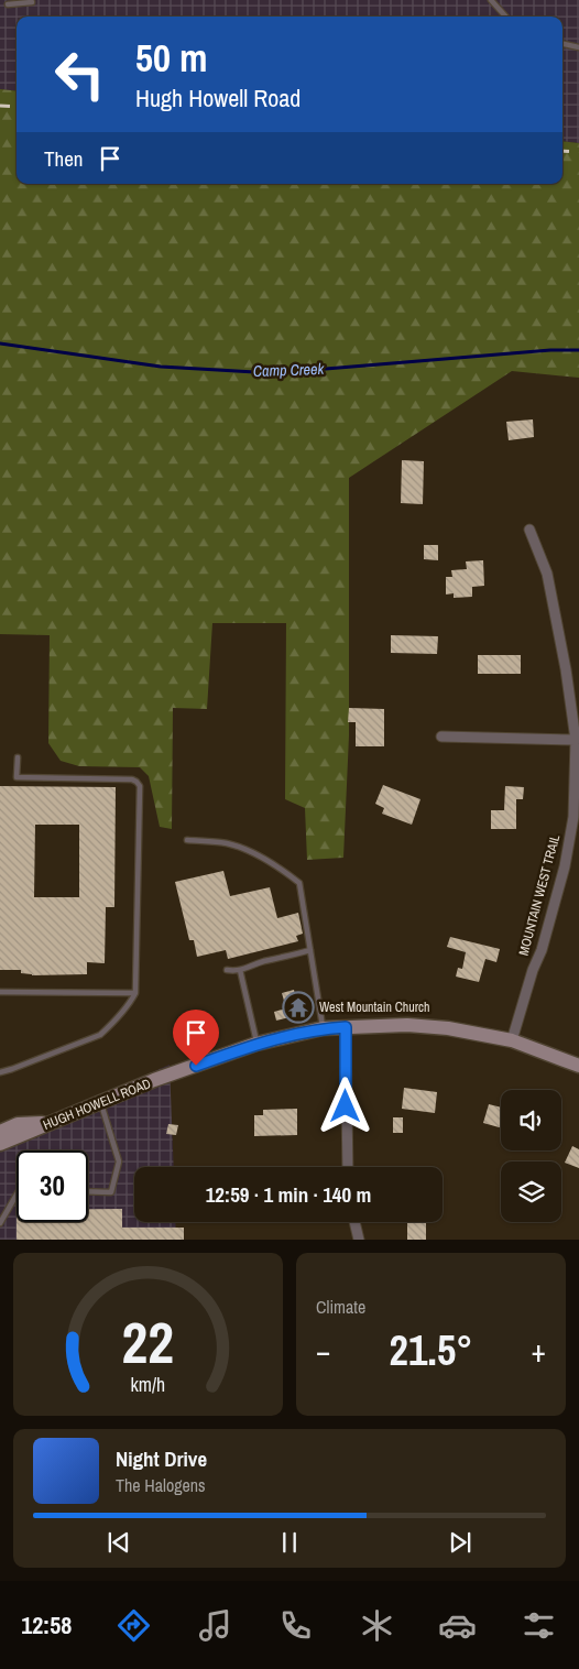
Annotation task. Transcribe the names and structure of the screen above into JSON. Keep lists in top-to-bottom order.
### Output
{
  "streets": {
    "main road": ["HUGH HOWELL ROAD"],
    "street": ["MOUNTAIN WEST TRAIL"]
  },
  "crossings": [
    ["MOUNTAIN WEST TRAIL", "HUGH HOWELL ROAD"]
  ],
  "water": ["Camp Creek"],
  "places": {
    "temple": ["West Mountain Church"]
  },
  "page": {
    "turn": ["50 m", "Hugh Howell Road"],
    "then": "Then",
    "limit": "30",
    "trip": "12:59 · 1 min · 140 m",
    "tile": "Climate",
    "heat": ["−", "21.5°", "+"],
    "song": ["Night Drive", "The Halogens"],
    "tabs": "12:58",
    "gauge": ["22", "km/h"]
  }
}
